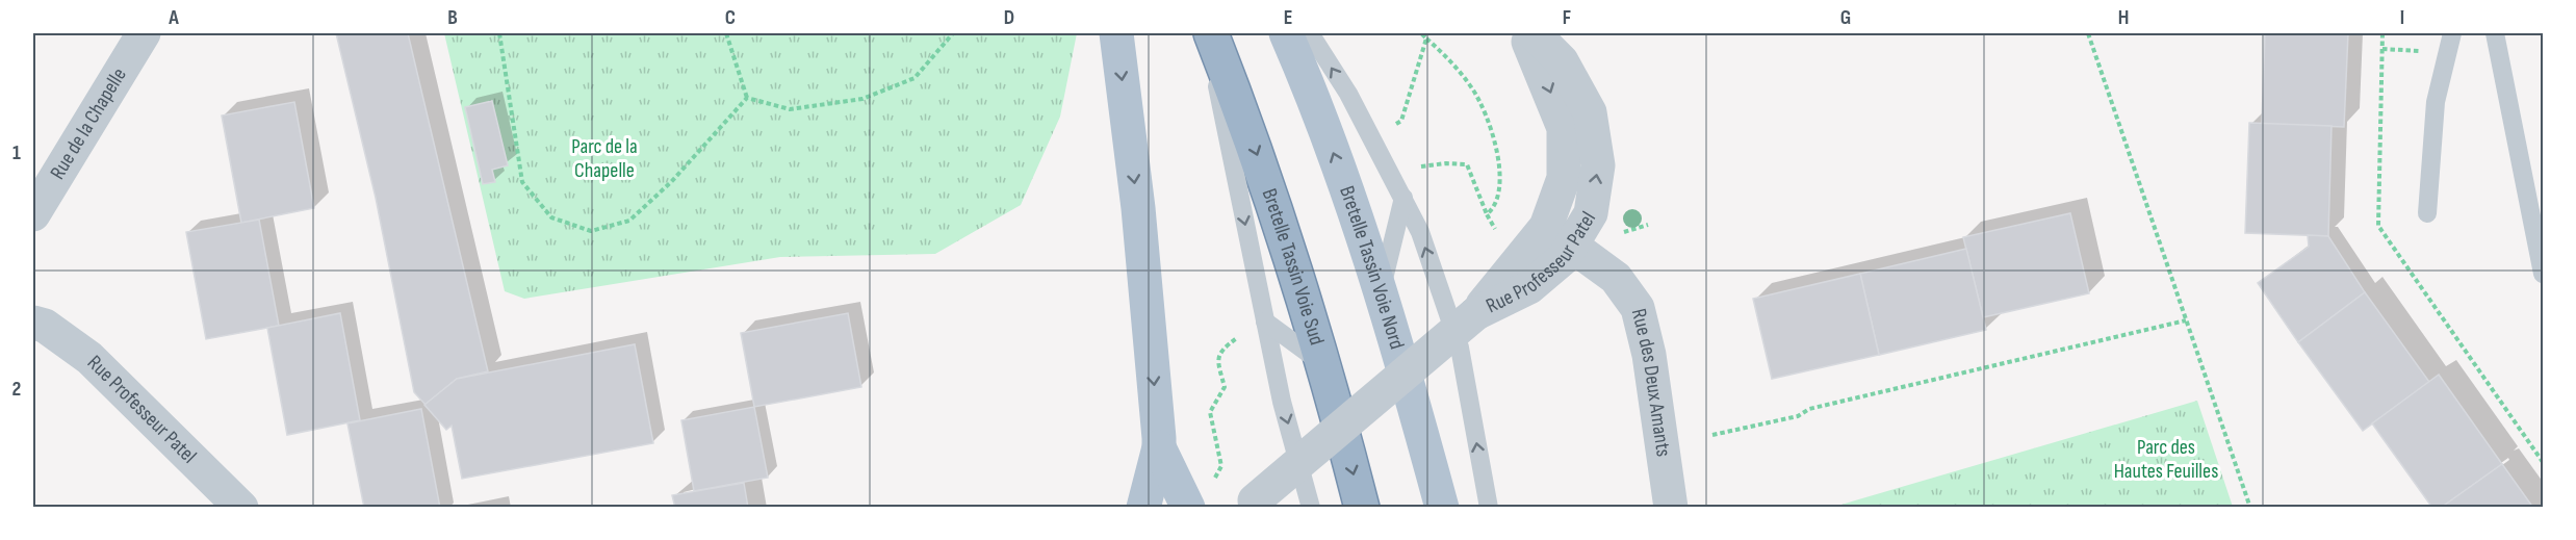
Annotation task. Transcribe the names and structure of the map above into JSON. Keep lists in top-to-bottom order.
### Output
{
  "streets": {
    "highway": ["Bretelle Tassin Voie Sud"],
    "main road": ["Bretelle Tassin Voie Nord"],
    "street": ["Rue de la Chapelle", "Rue Professeur Patel", "Rue des Deux Amants"]
  },
  "crossings": [
    ["Rue Professeur Patel", "Rue des Deux Amants"]
  ],
  "one_way": ["Bretelle Tassin Voie Sud"],
  "parks": ["Parc de la Chapelle", "Parc des Hautes Feuilles"],
  "grid": {
    "columns": [
      "A",
      "B",
      "C",
      "D",
      "E",
      "F",
      "G",
      "H",
      "I"
    ],
    "rows": ["1", "2"]
  }
}
